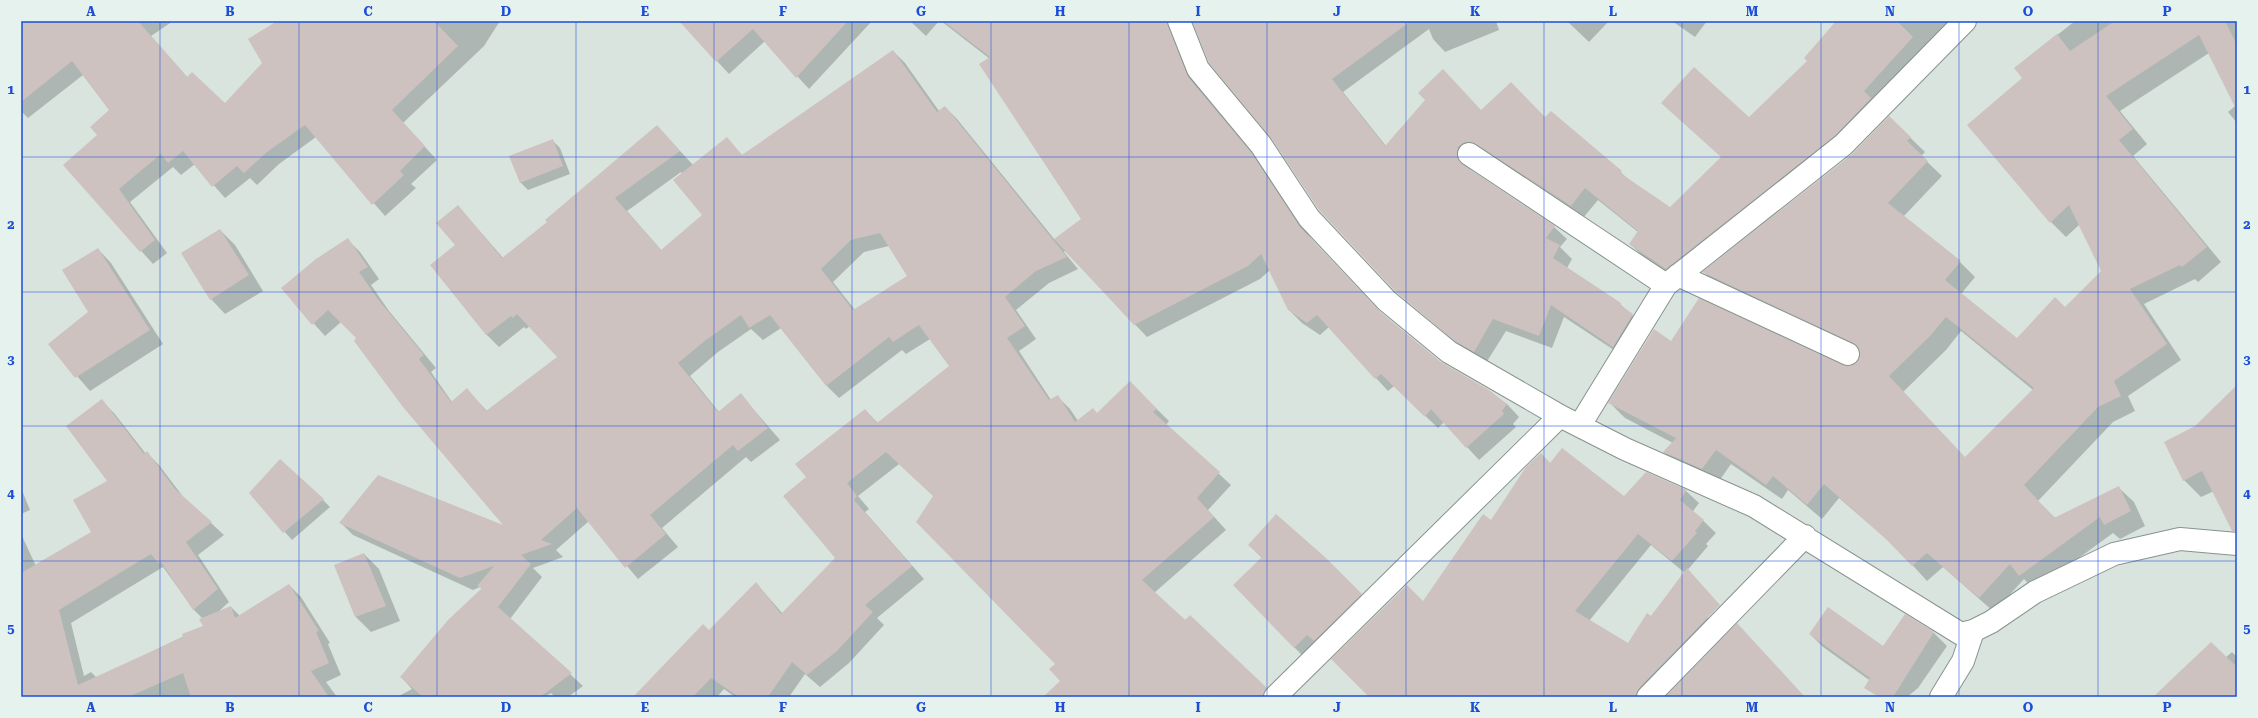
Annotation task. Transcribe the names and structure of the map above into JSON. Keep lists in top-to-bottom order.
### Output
{
  "grid": {
    "columns": [
      "A",
      "B",
      "C",
      "D",
      "E",
      "F",
      "G",
      "H",
      "I",
      "J",
      "K",
      "L",
      "M",
      "N",
      "O",
      "P"
    ],
    "rows": [
      "1",
      "2",
      "3",
      "4",
      "5"
    ]
  }
}
